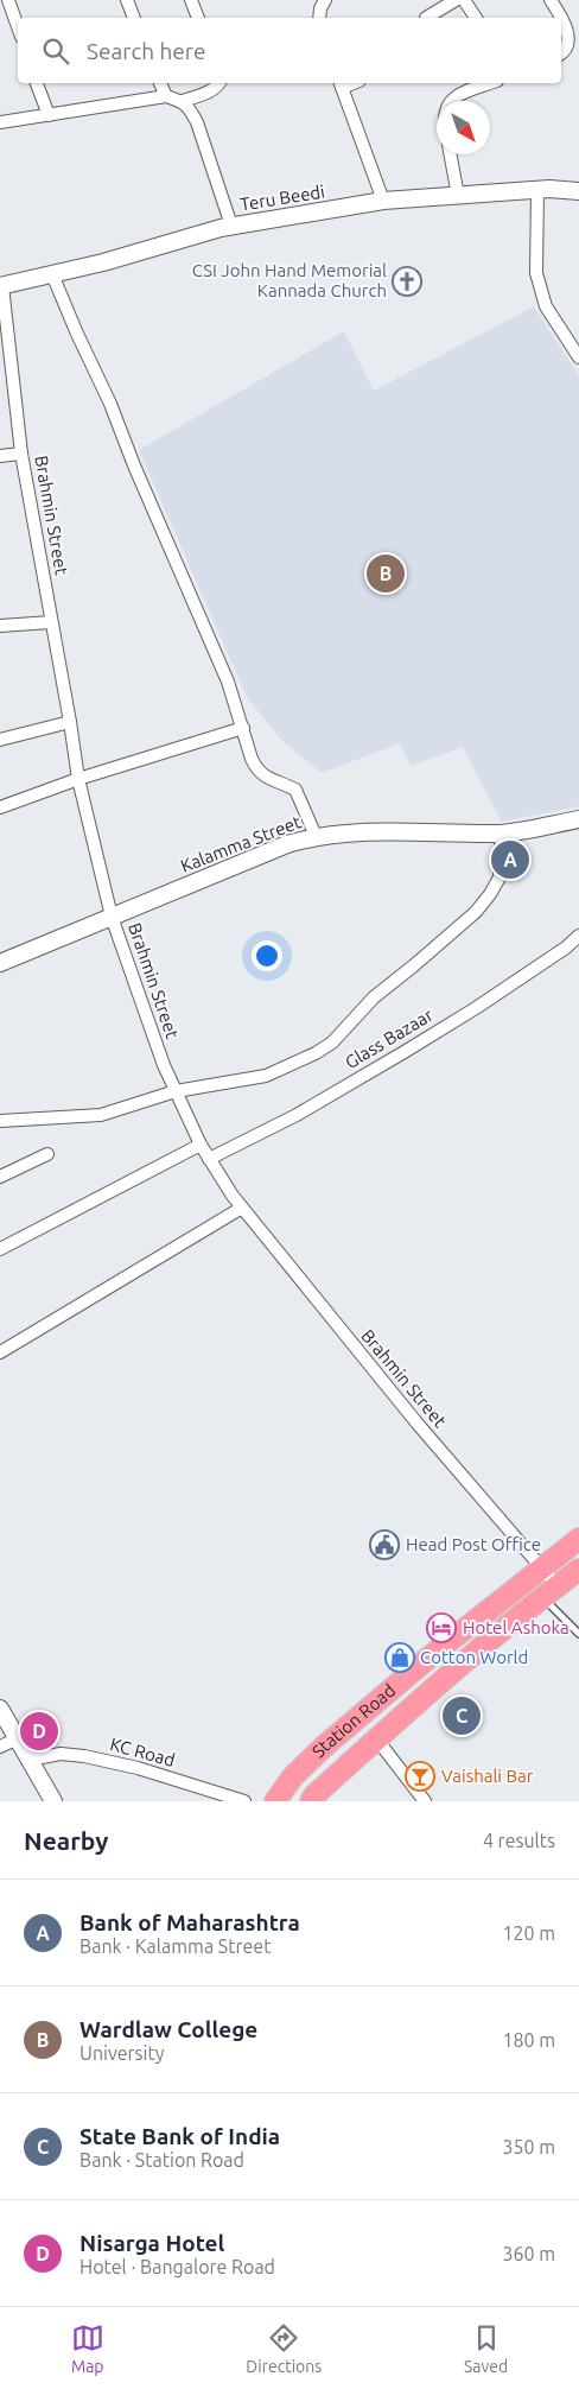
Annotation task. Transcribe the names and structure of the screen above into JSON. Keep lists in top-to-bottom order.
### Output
{
  "streets": {
    "highway": ["Station Road"],
    "street": [
      "Teru Beedi",
      "Brahmin Street",
      "Kalamma Street",
      "Glass Bazaar",
      "KC Road"
    ]
  },
  "crossings": [
    ["Teru Beedi", "Brahmin Street"],
    ["Brahmin Street", "Kalamma Street"],
    ["Brahmin Street", "Glass Bazaar"],
    ["Brahmin Street", "Station Road"]
  ],
  "places": {
    "church": ["CSI John Hand Memorial Kannada Church"],
    "public building": ["Head Post Office"],
    "hotel": ["Hotel Ashoka"],
    "shop": ["Cotton World"],
    "bar": ["Vaishali Bar"]
  },
  "north": "bottom right",
  "page": {
    "search": "Search here",
    "pins": [
      "B",
      "A",
      "C",
      "D"
    ],
    "heading": ["Nearby", "4 results"],
    "list": [
      {
        "mark": "A",
        "name": "Bank of Maharashtra",
        "note": "Bank · Kalamma Street",
        "value": "120 m"
      },
      {
        "mark": "B",
        "name": "Wardlaw College",
        "note": "University",
        "value": "180 m"
      },
      {
        "mark": "C",
        "name": "State Bank of India",
        "note": "Bank · Station Road",
        "value": "350 m"
      },
      {
        "mark": "D",
        "name": "Nisarga Hotel",
        "note": "Hotel · Bangalore Road",
        "value": "360 m"
      }
    ],
    "nav": ["Map", "Directions", "Saved"]
  }
}
